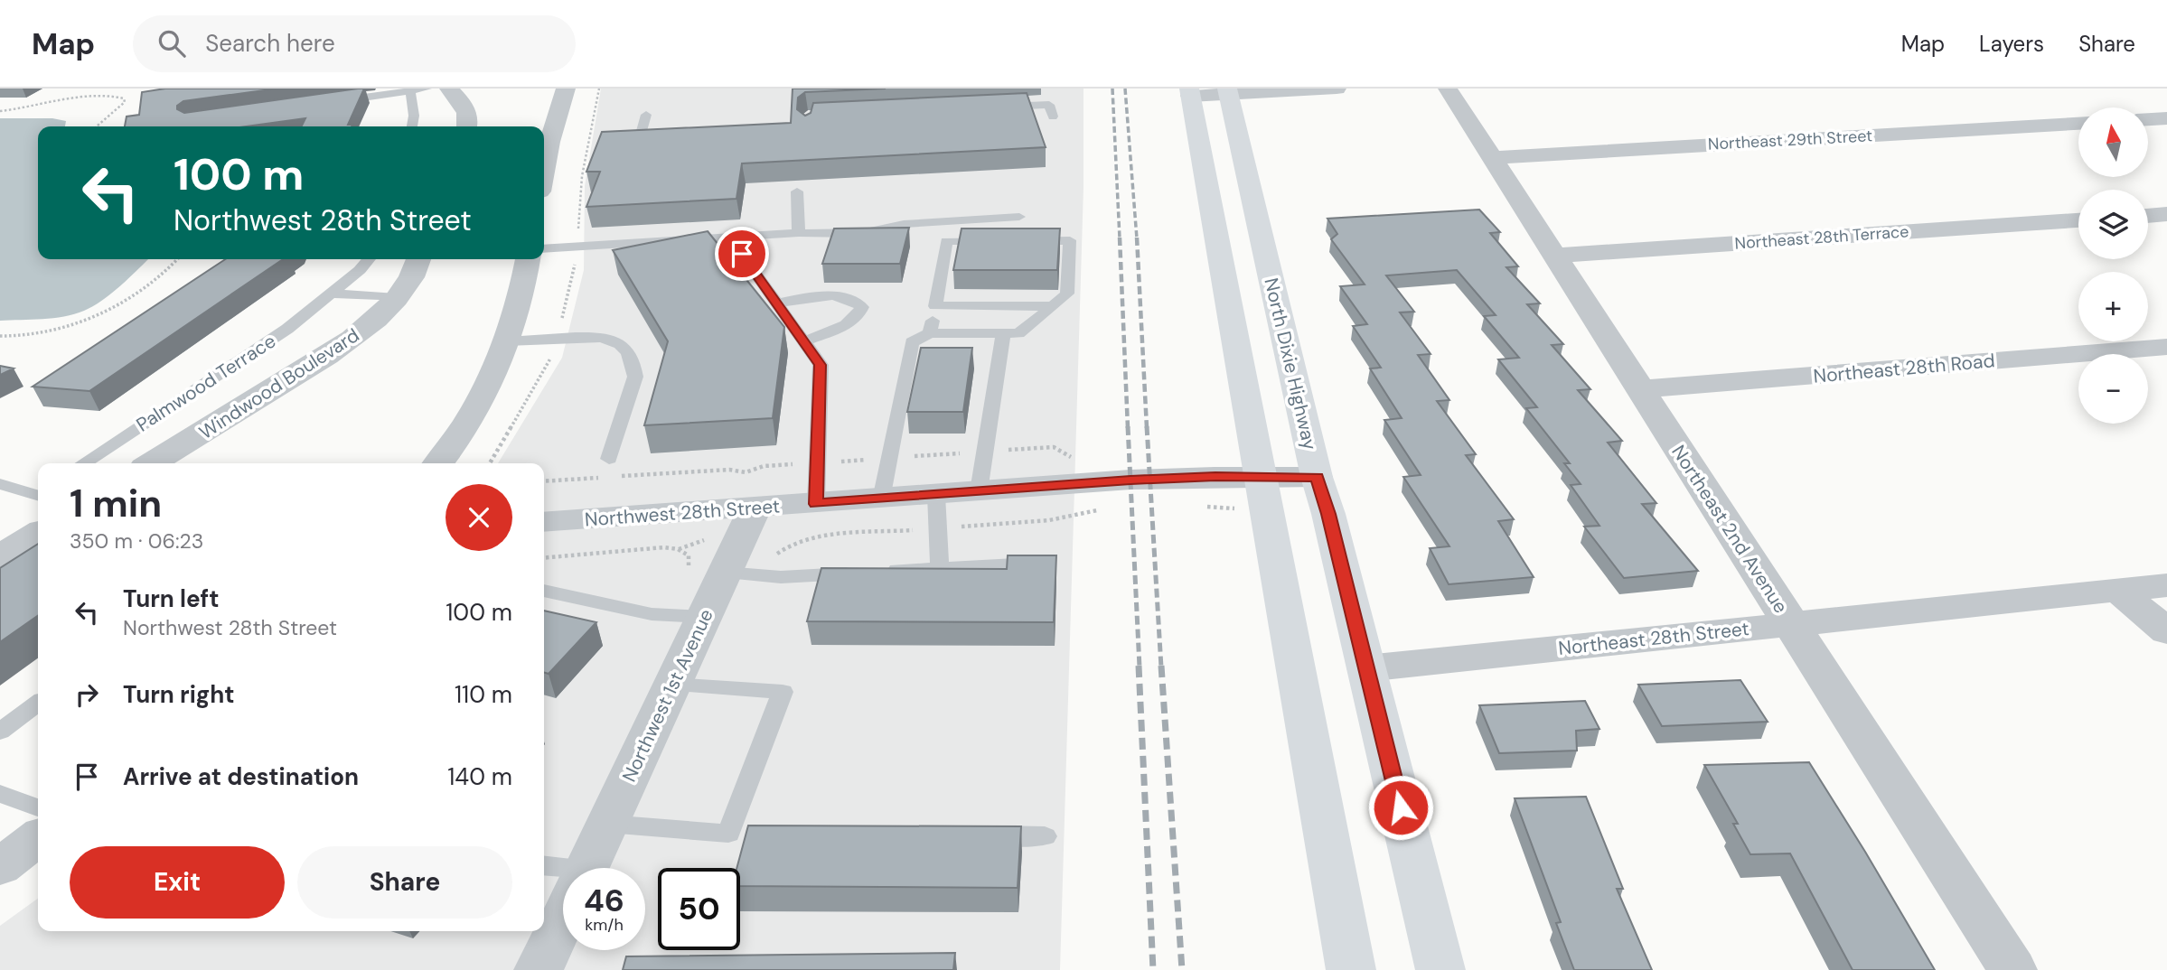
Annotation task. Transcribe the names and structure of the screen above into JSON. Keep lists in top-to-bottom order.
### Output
{
  "streets": {
    "main road": ["North Dixie Highway"],
    "street": [
      "Northeast 29th Street",
      "Northeast 28th Terrace",
      "Northeast 28th Road",
      "Windwood Boulevard",
      "Northwest 28th Street",
      "Northeast 2nd Avenue",
      "Northeast 28th Street",
      "Northwest 1st Avenue"
    ],
    "lane": ["Palmwood Terrace"]
  },
  "crossings": [
    ["Northeast 29th Street", "Northeast 2nd Avenue"],
    ["Northeast 28th Terrace", "Northeast 2nd Avenue"],
    ["North Dixie Highway", "Northwest 28th Street"],
    ["North Dixie Highway", "Northeast 28th Street"],
    ["Northeast 28th Road", "Northeast 2nd Avenue"],
    ["Northwest 28th Street", "Northwest 1st Avenue"],
    ["Northeast 2nd Avenue", "Northeast 28th Street"]
  ],
  "north": "top",
  "page": {
    "header": "Map",
    "search": "Search here",
    "nav": ["Map", "Layers", "Share"],
    "map_buttons": ["+", "−"],
    "turn": ["100 m", "Northwest 28th Street"],
    "heading": ["1 min", "350 m · 06:23"],
    "list": [
      {
        "name": "Turn left",
        "note": "Northwest 28th Street",
        "value": "100 m"
      },
      {
        "name": "Turn right",
        "value": "110 m"
      },
      {
        "name": "Arrive at destination",
        "value": "140 m"
      }
    ],
    "buttons": ["Exit", "Share"],
    "speed": "46 km/h",
    "limit": "50"
  }
}
